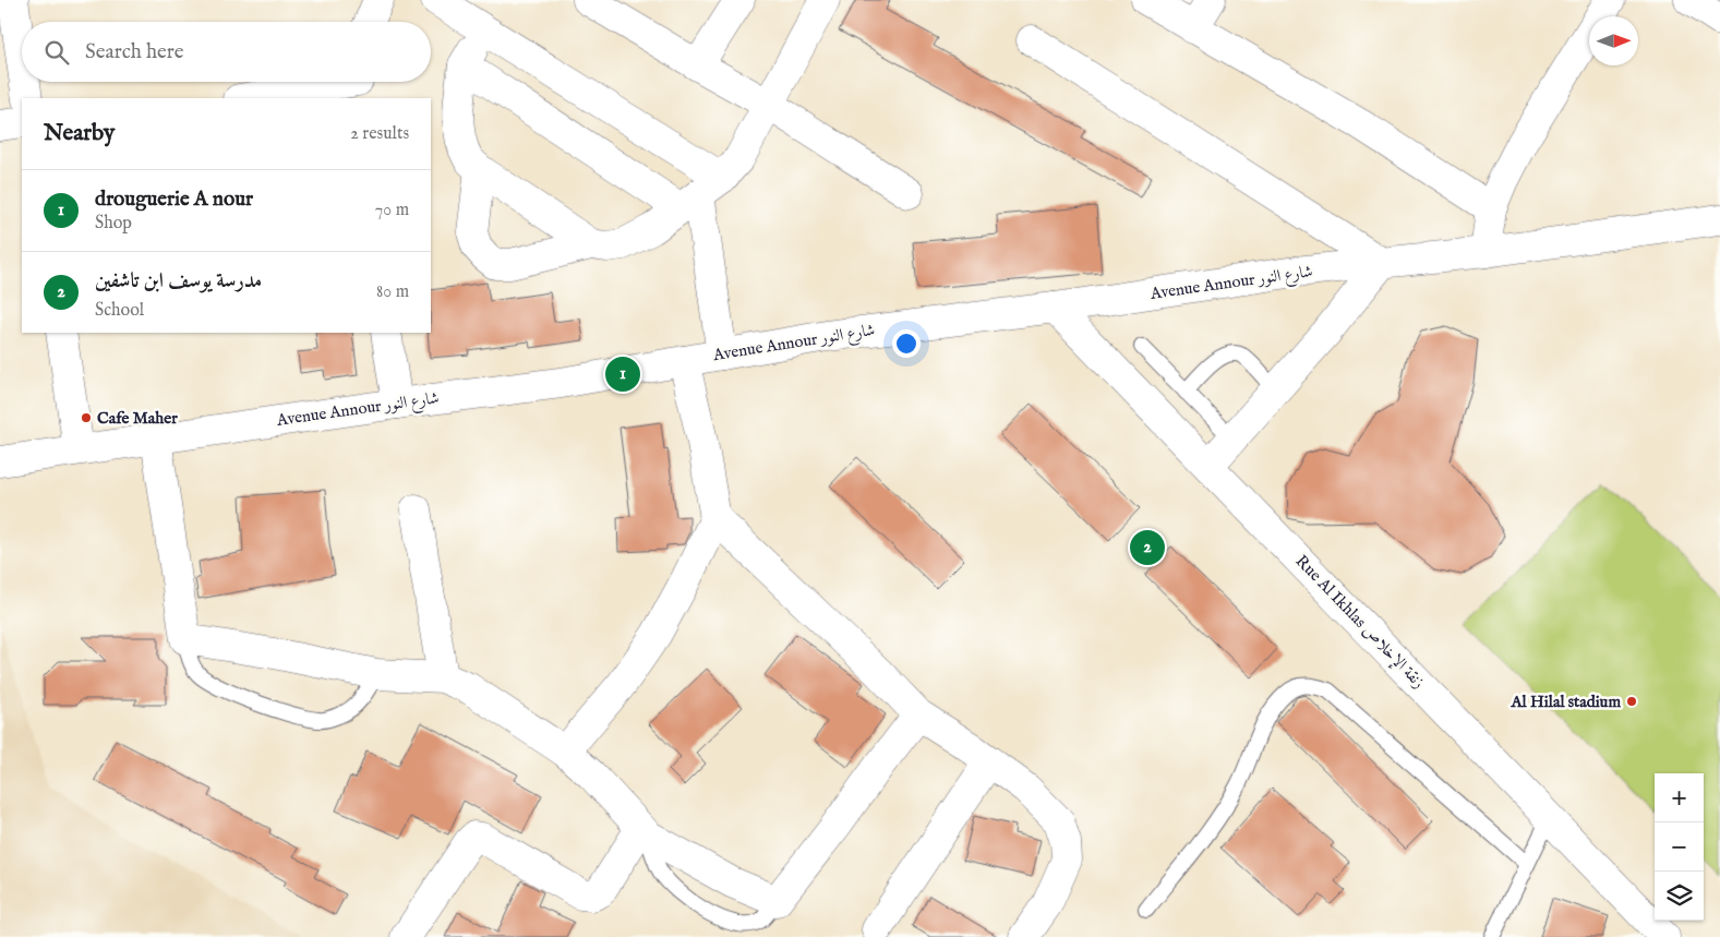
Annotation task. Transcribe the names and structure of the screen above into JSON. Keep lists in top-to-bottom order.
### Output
{
  "streets": {
    "street": ["Avenue Annour شارع النور", "Rue Al Ikhlas زنقة الإخلاص"]
  },
  "crossings": [
    ["Avenue Annour شارع النور", "Rue Al Ikhlas زنقة الإخلاص"]
  ],
  "places": ["Cafe Maher", "Al Hilal stadium"],
  "north": "right",
  "page": {
    "search": "Search here",
    "heading": ["Nearby", "2 results"],
    "list": [
      {
        "mark": "1",
        "name": "drouguerie A nour",
        "note": "Shop",
        "value": "70 m"
      },
      {
        "mark": "2",
        "name": "مدرسة يوسف ابن تاشفين",
        "note": "School",
        "value": "80 m"
      }
    ],
    "pins": ["1", "2"],
    "map_buttons": ["+", "−"]
  }
}
